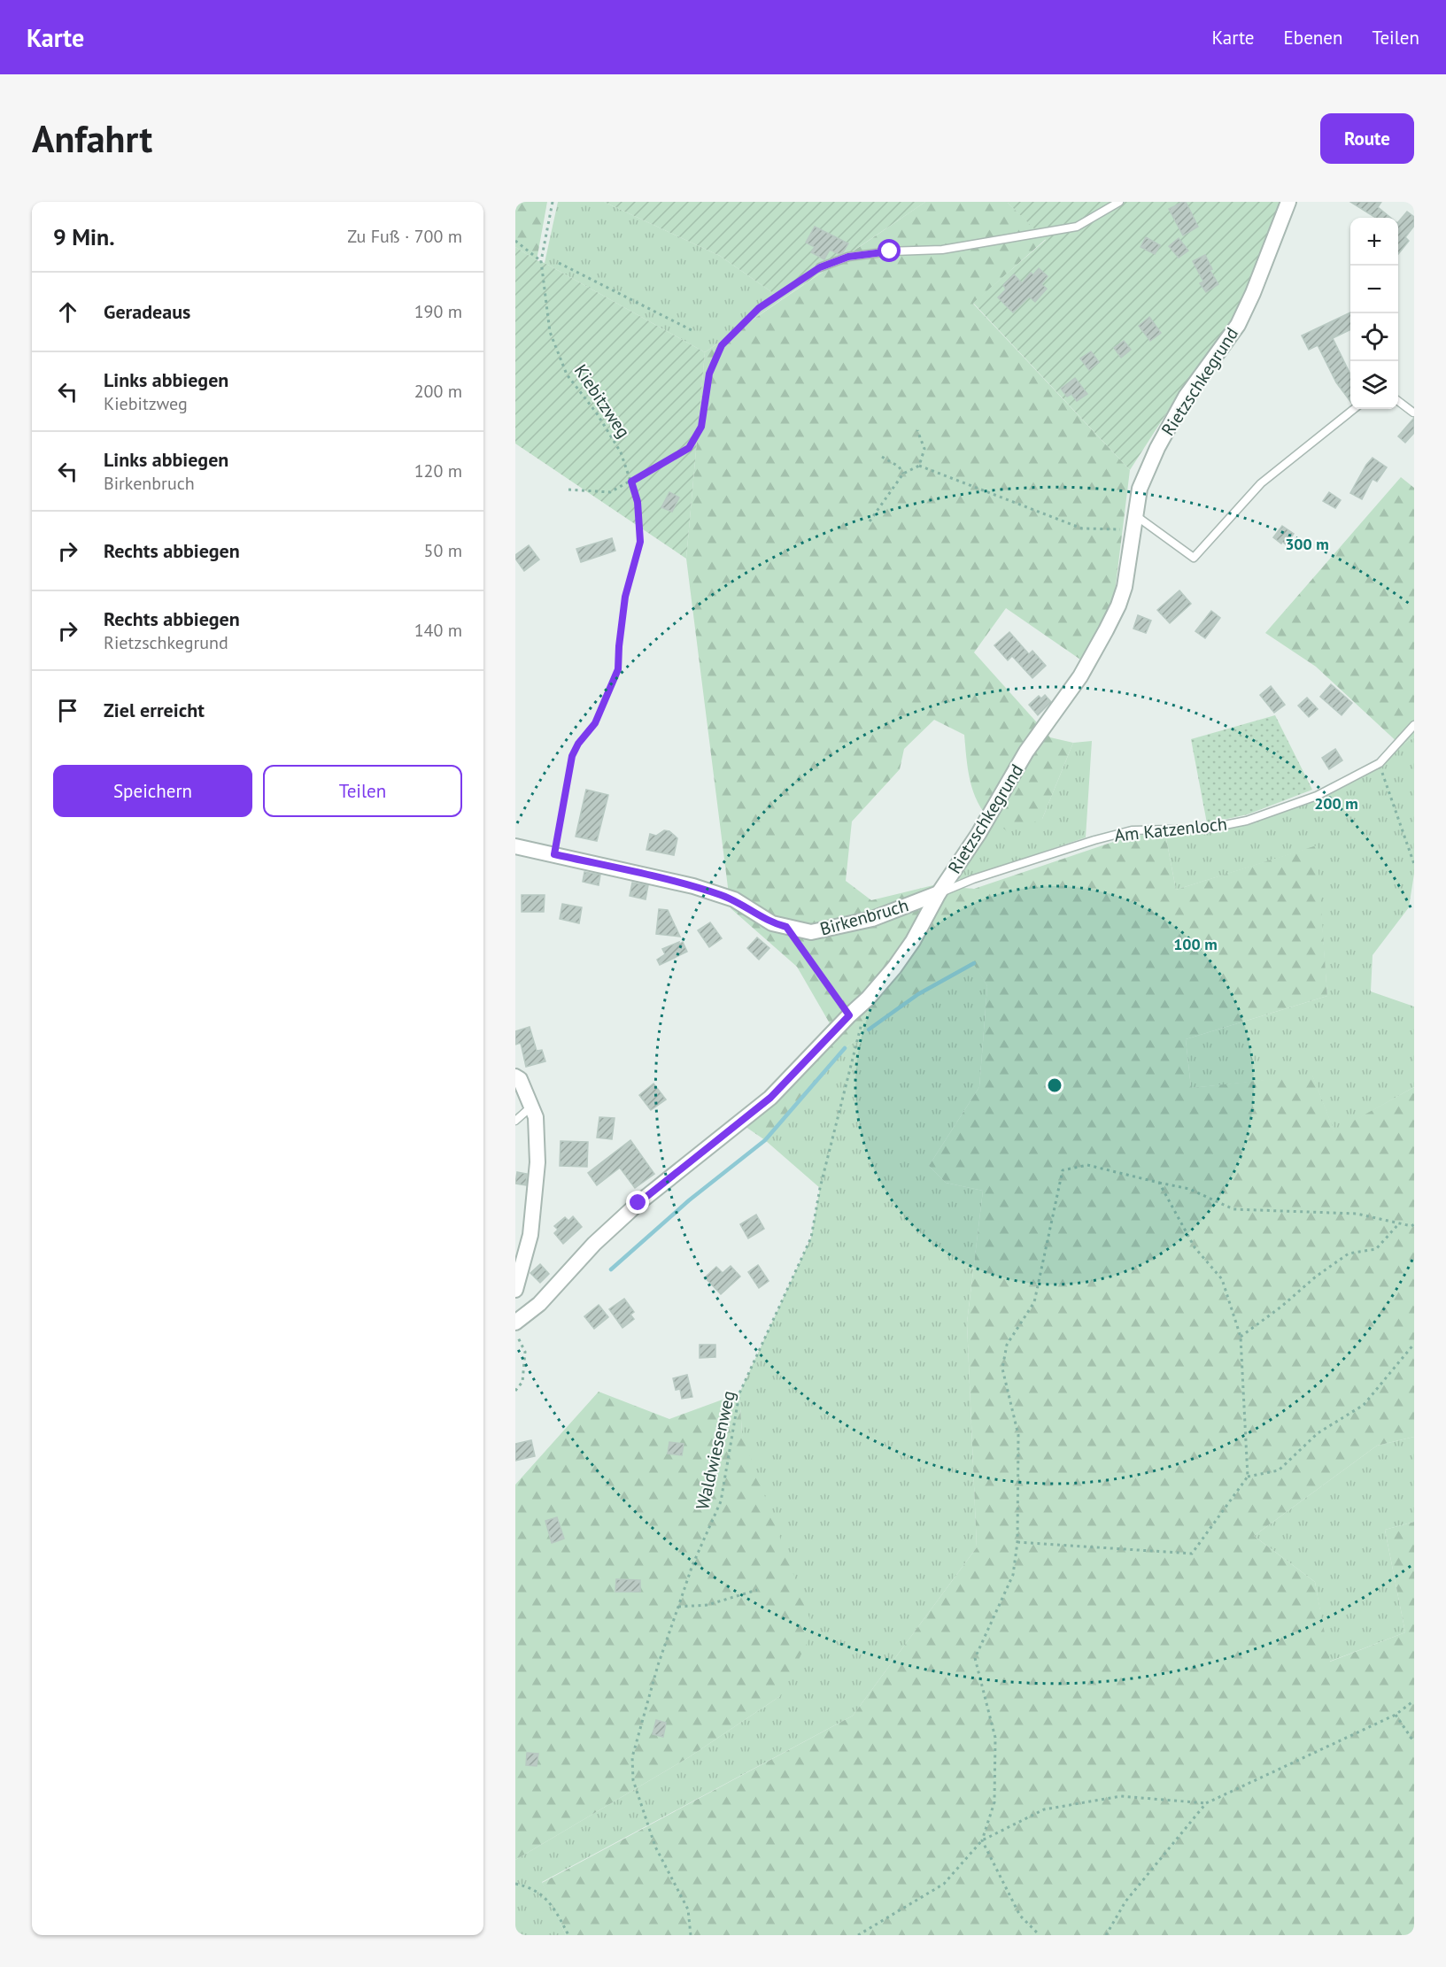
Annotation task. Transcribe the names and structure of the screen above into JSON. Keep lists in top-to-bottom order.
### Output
{
  "streets": {
    "street": ["Rietzschkegrund", "Birkenbruch"],
    "lane": ["Am Katzenloch"],
    "path": ["Kiebitzweg", "Waldwiesenweg"]
  },
  "crossings": [
    ["Rietzschkegrund", "Am Katzenloch"],
    ["Rietzschkegrund", "Birkenbruch"],
    ["Rietzschkegrund", "Waldwiesenweg"],
    ["Kiebitzweg", "Birkenbruch"],
    ["Am Katzenloch", "Birkenbruch"]
  ],
  "page": {
    "header": "Karte",
    "nav": ["Karte", "Ebenen", "Teilen"],
    "buttons": [
      "Route",
      ["Speichern", "Teilen"]
    ],
    "title": "Anfahrt",
    "heading": ["9 Min.", "Zu Fuß · 700 m"],
    "map_buttons": ["+", "−"],
    "list": [
      ["Geradeaus", "190 m"],
      ["Links abbiegen", "Kiebitzweg", "200 m"],
      ["Links abbiegen", "Birkenbruch", "120 m"],
      ["Rechts abbiegen", "50 m"],
      ["Rechts abbiegen", "Rietzschkegrund", "140 m"],
      "Ziel erreicht"
    ]
  },
  "rings": ["300 m", "200 m", "100 m"]
}
